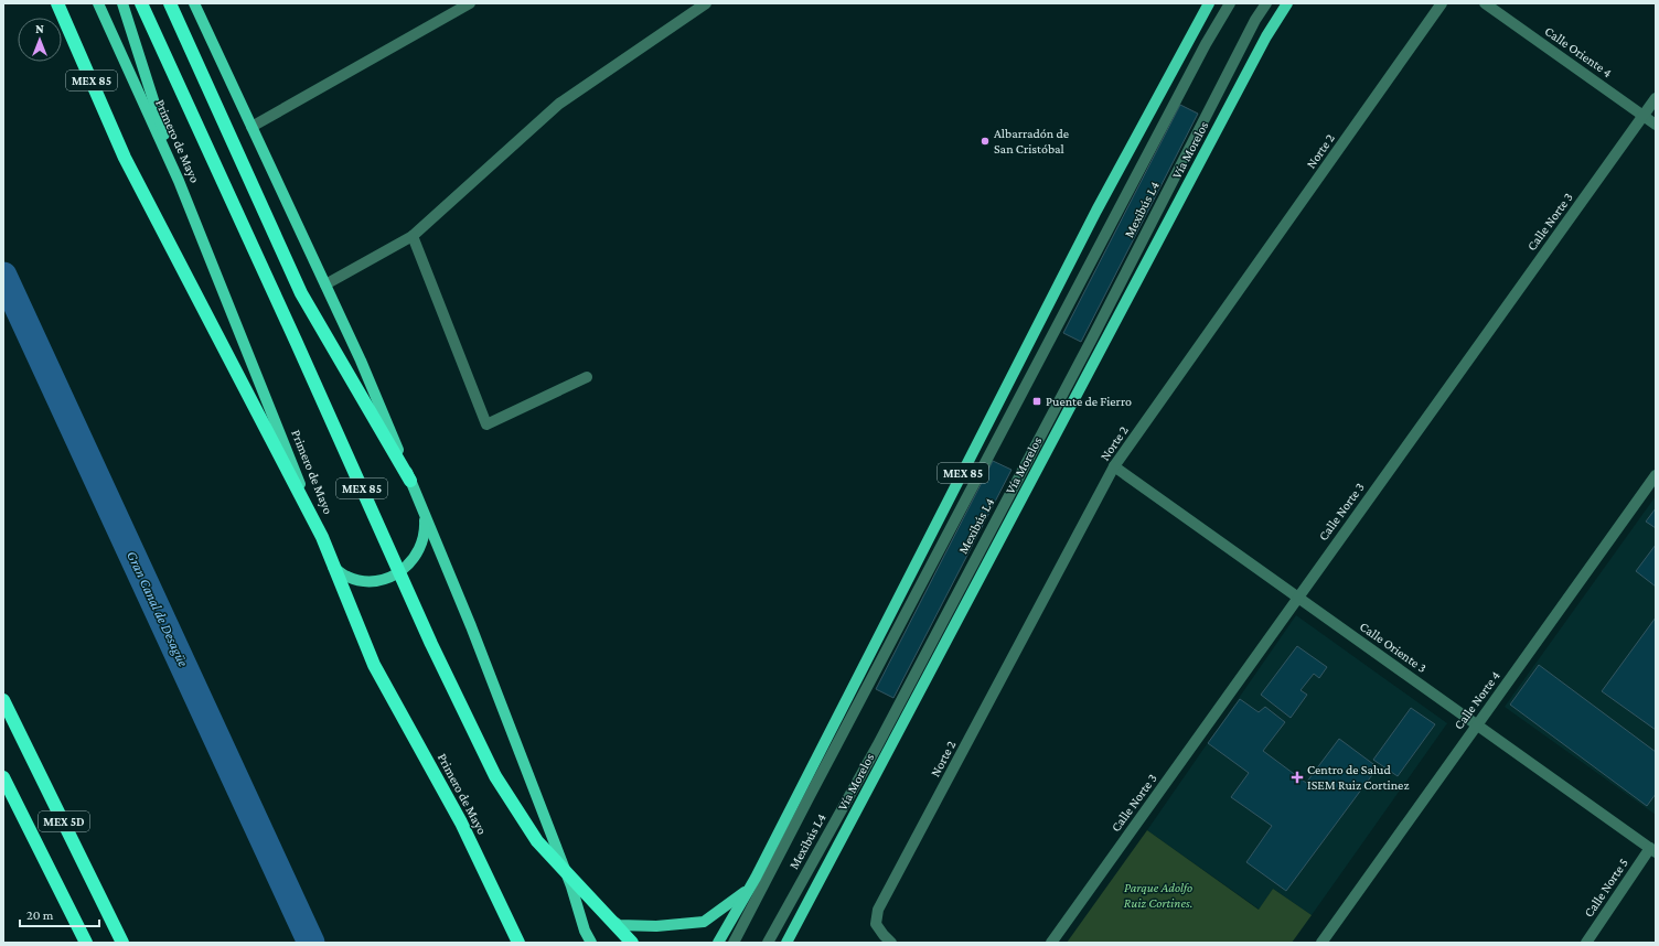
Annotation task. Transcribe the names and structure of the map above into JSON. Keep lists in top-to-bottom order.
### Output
{
  "streets": {
    "highway": ["MEX 85", "Primero de Mayo", "MEX 5D"],
    "main road": ["Vía Morelos"],
    "street": [
      "Calle Oriente 4",
      "Norte 2",
      "Mexibús L4",
      "Calle Norte 3",
      "Calle Oriente 3",
      "Calle Norte 4",
      "Calle Norte 5"
    ]
  },
  "crossings": [
    ["Calle Oriente 4", "Calle Norte 3"],
    ["MEX 85", "Primero de Mayo"],
    ["Norte 2", "Calle Oriente 3"],
    ["Calle Norte 3", "Calle Oriente 3"],
    ["Calle Oriente 3", "Calle Norte 4"],
    ["Calle Oriente 3", "Calle Norte 5"]
  ],
  "water": ["Gran Canal de Desagüe"],
  "parks": ["Parque Adolfo Ruiz Cortines."],
  "places": {
    "other": ["Albarradón de San Cristóbal"],
    "transit": ["Puente de Fierro"],
    "health": ["Centro de Salud ISEM Ruiz Cortinez"]
  },
  "scale_bar": "20 m",
  "north": "top"
}
